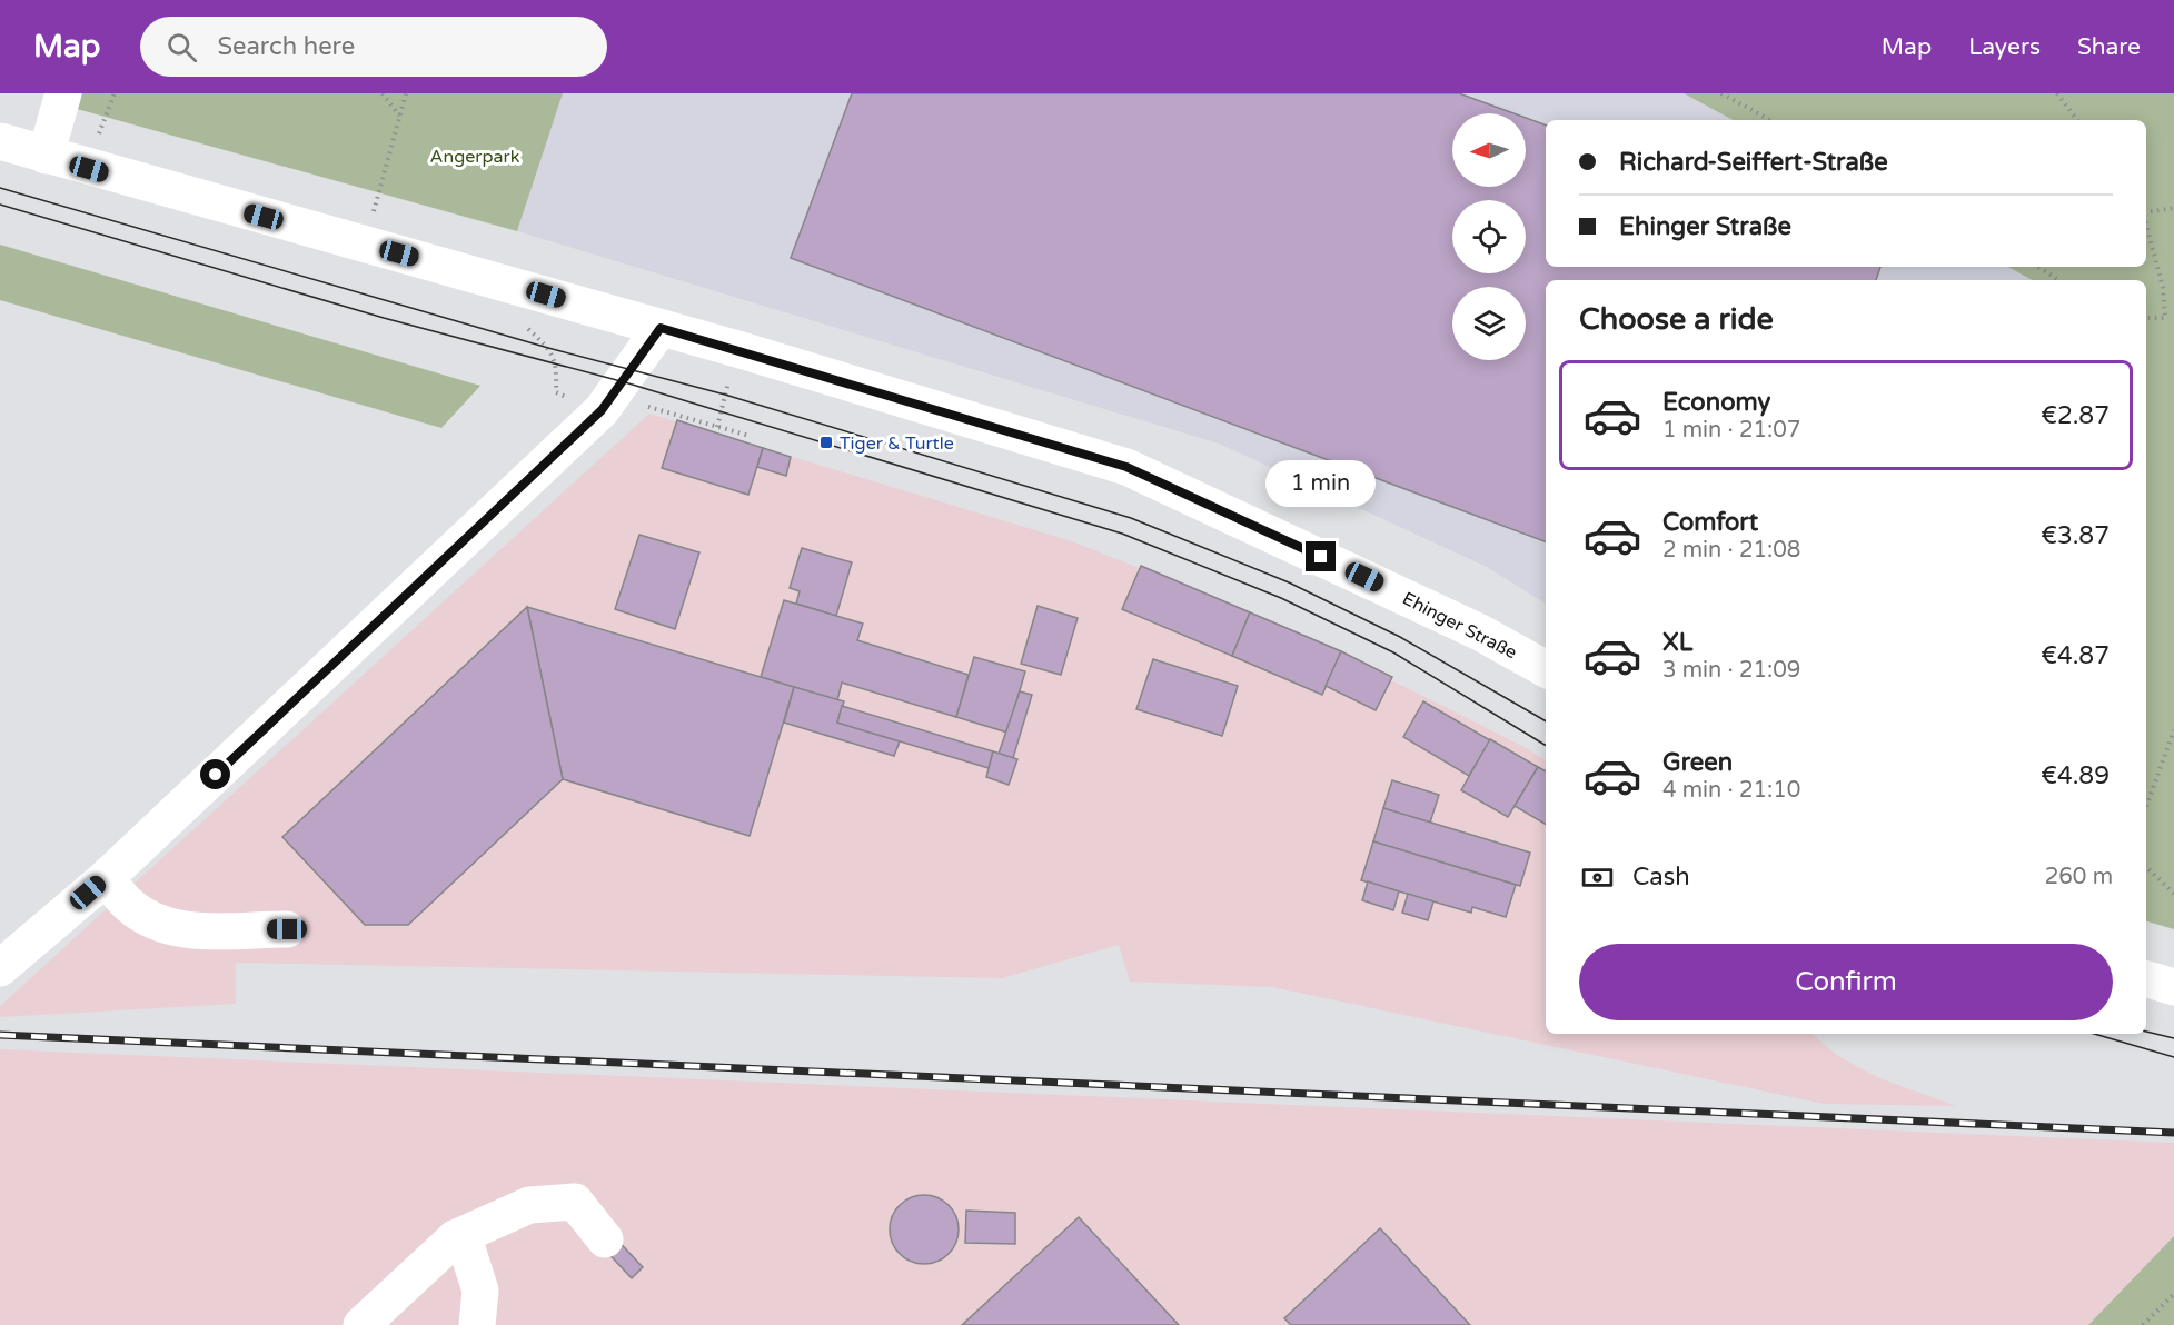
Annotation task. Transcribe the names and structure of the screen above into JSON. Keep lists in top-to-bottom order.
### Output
{
  "streets": {
    "street": ["Ehinger Straße"]
  },
  "parks": ["Angerpark"],
  "places": {
    "transit": ["Tiger & Turtle"]
  },
  "north": "left",
  "page": {
    "header": "Map",
    "search": "Search here",
    "nav": ["Map", "Layers", "Share"],
    "banner": ["Richard-Seiffert-Straße", "Ehinger Straße"],
    "heading": "Choose a ride",
    "list": [
      {
        "name": "Economy",
        "note": "1 min · 21:07",
        "value": "€2.87"
      },
      {
        "name": "Comfort",
        "note": "2 min · 21:08",
        "value": "€3.87"
      },
      {
        "name": "XL",
        "note": "3 min · 21:09",
        "value": "€4.87"
      },
      {
        "name": "Green",
        "note": "4 min · 21:10",
        "value": "€4.89"
      }
    ],
    "bubble": "1 min",
    "pay": ["Cash", "260 m"],
    "buttons": "Confirm"
  }
}
